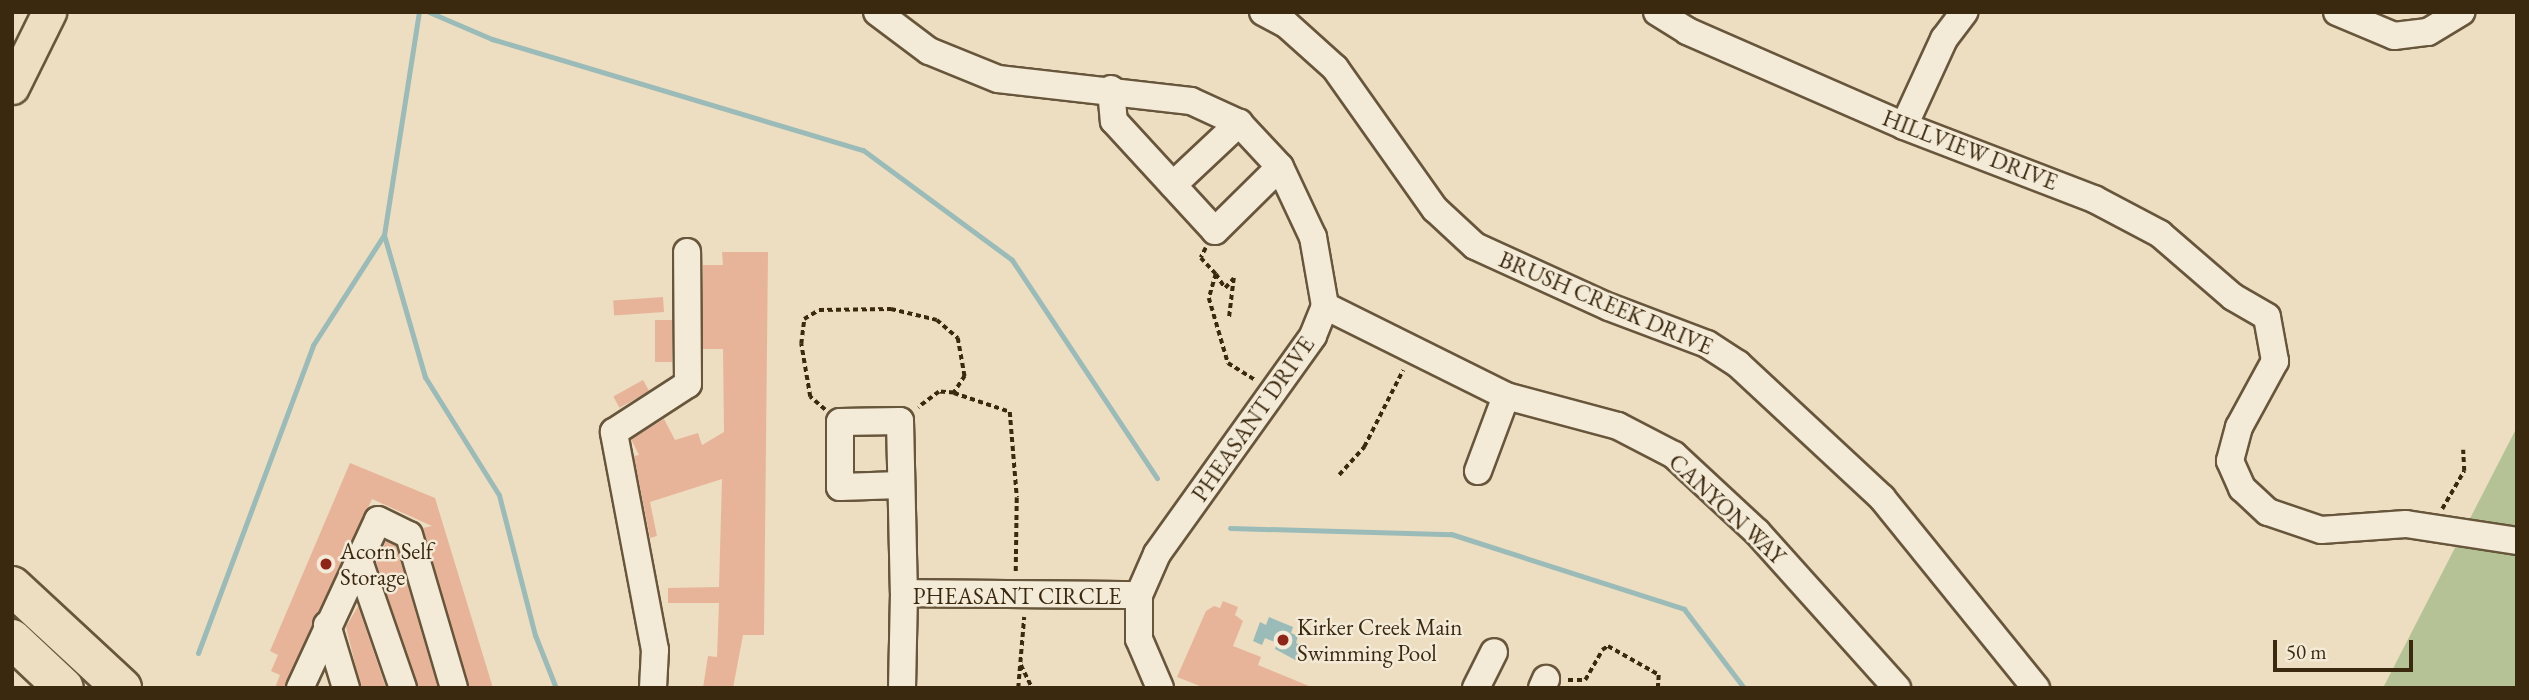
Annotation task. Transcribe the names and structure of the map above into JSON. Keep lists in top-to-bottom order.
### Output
{
  "streets": {
    "street": [
      "HILLVIEW DRIVE",
      "BRUSH CREEK DRIVE",
      "PHEASANT DRIVE",
      "CANYON WAY",
      "PHEASANT CIRCLE"
    ]
  },
  "crossings": [
    ["PHEASANT DRIVE", "CANYON WAY"],
    ["PHEASANT DRIVE", "PHEASANT CIRCLE"]
  ],
  "places": ["Acorn Self Storage", "Kirker Creek Main Swimming Pool"],
  "scale_bar": "50 m"
}
